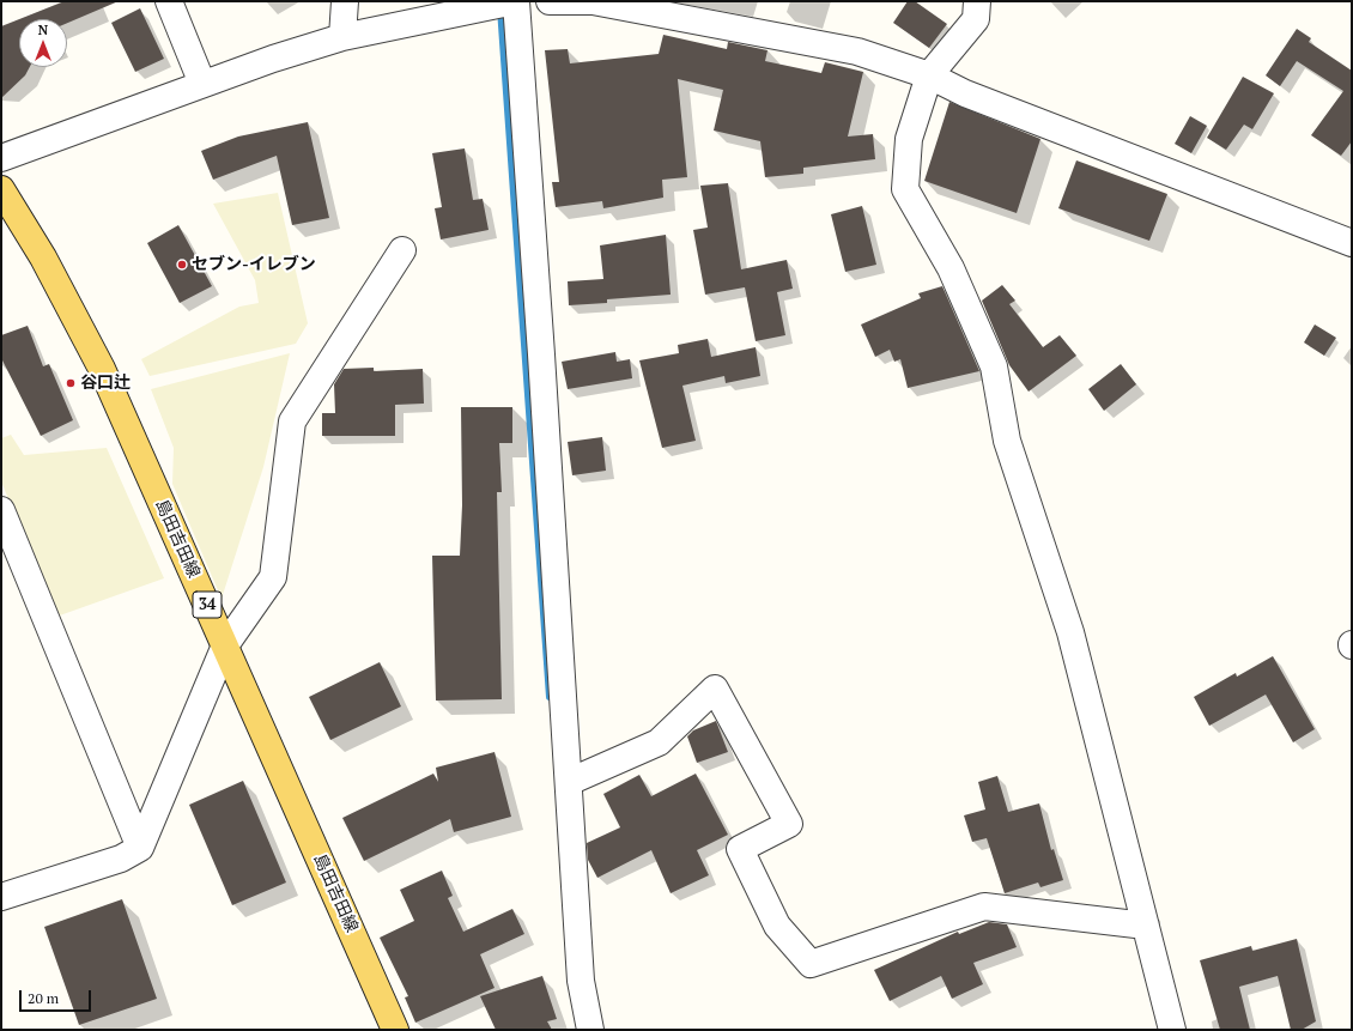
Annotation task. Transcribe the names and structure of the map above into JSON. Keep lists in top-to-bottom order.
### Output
{
  "streets": {
    "main road": ["島田吉田線", "34"]
  },
  "places": ["セブン-イレブン", "谷口辻"],
  "scale_bar": "20 m",
  "north": "top"
}
